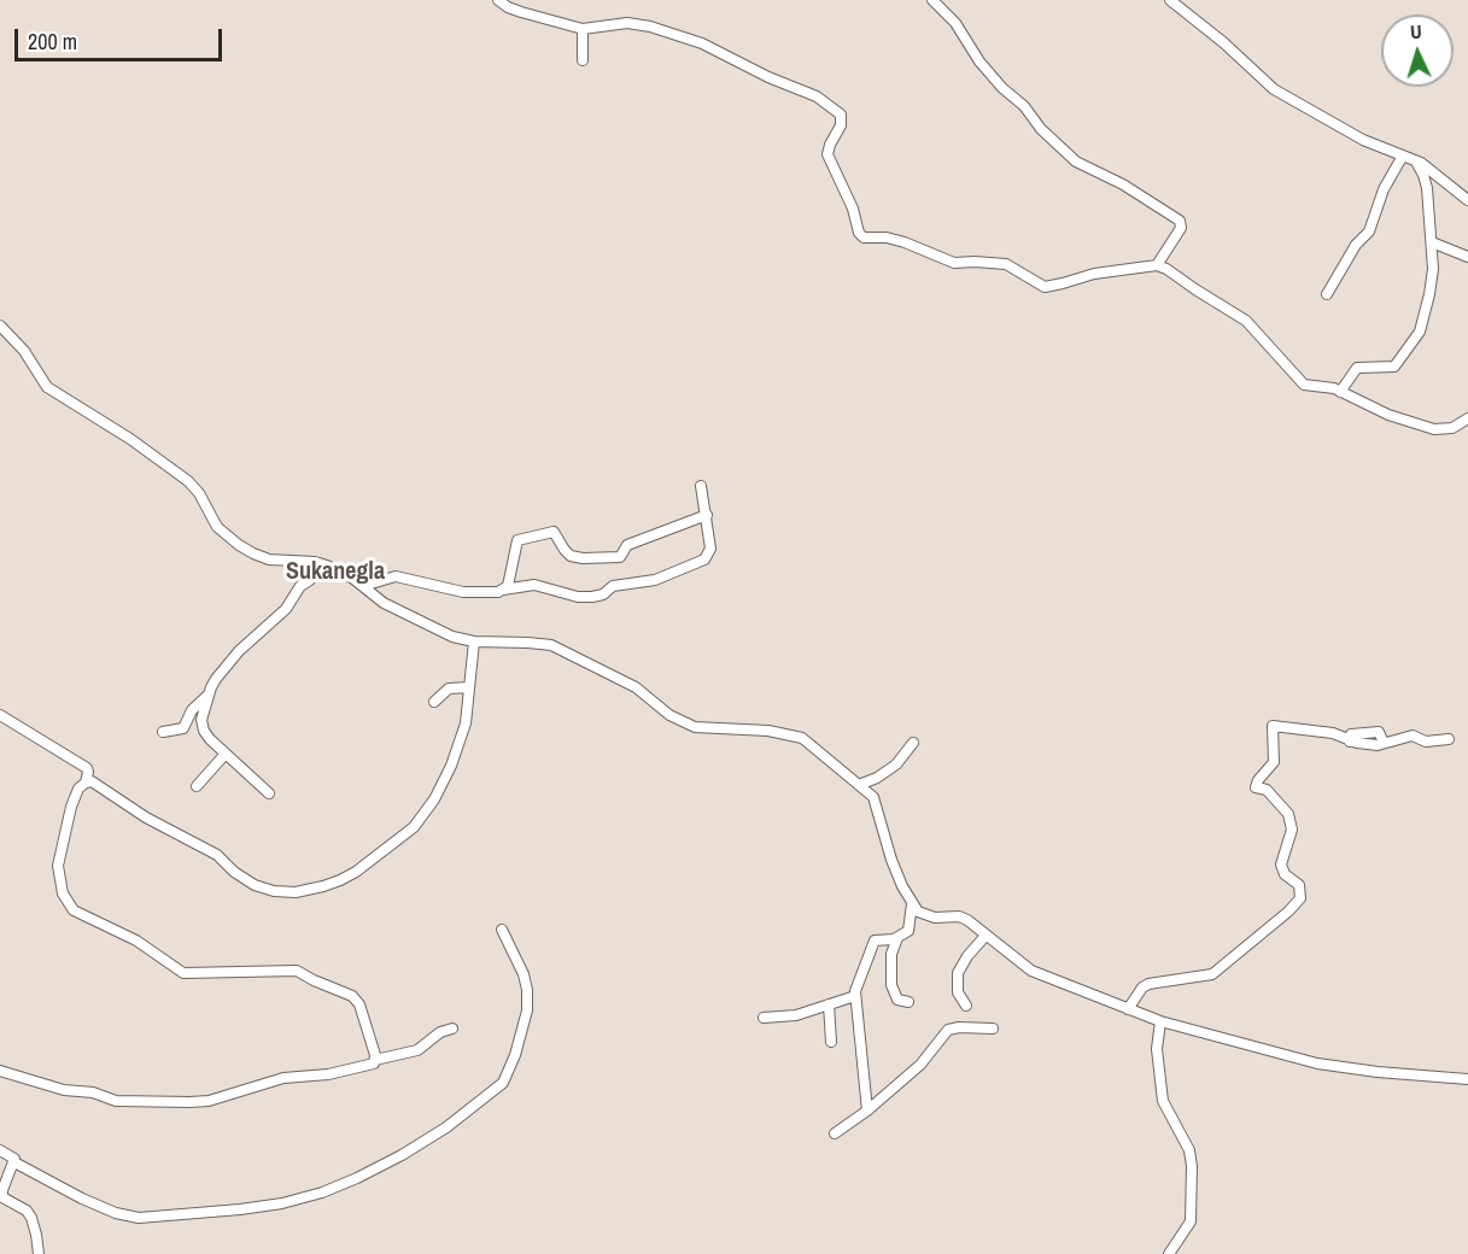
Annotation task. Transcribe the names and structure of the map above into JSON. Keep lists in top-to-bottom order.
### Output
{
  "districts": ["Sukanegla"],
  "scale_bar": "200 m",
  "north": "top"
}
